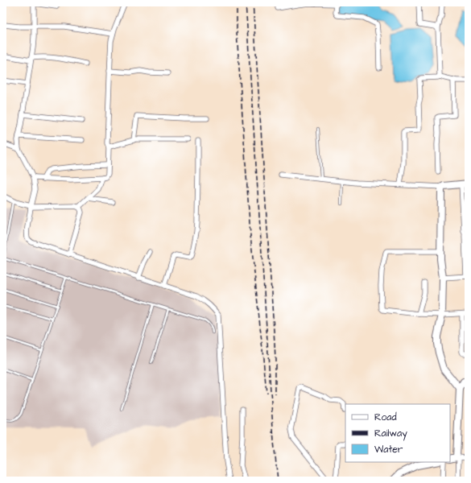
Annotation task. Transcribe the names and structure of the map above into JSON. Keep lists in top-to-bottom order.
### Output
{
  "legend": ["Road", "Railway", "Water"]
}
